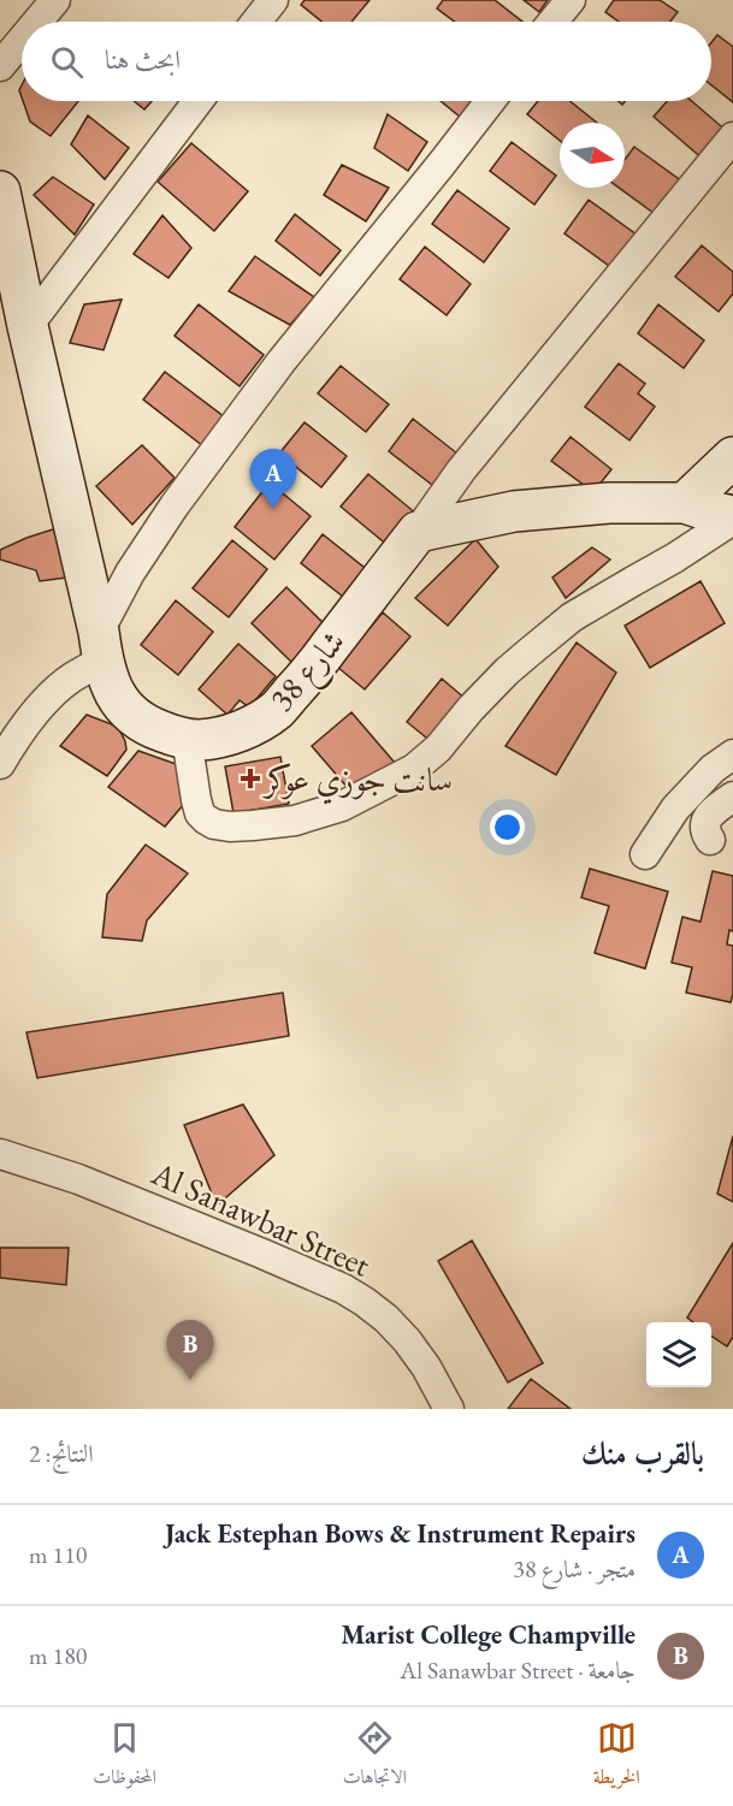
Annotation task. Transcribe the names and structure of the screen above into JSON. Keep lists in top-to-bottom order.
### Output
{
  "streets": {
    "street": ["شارع 38", "Al Sanawbar Street"]
  },
  "places": {
    "health": ["سانت جوزي عوكر"]
  },
  "north": "right",
  "page": {
    "search": "ابحث هنا",
    "pins": ["A", "B"],
    "heading": ["بالقرب منك", "النتائج: 2"],
    "list": [
      {
        "mark": "A",
        "name": "Jack Estephan Bows & Instrument Repairs",
        "note": "متجر · شارع 38",
        "value": "110 m"
      },
      {
        "mark": "B",
        "name": "Marist College Champville",
        "note": "جامعة · Al Sanawbar Street",
        "value": "180 m"
      }
    ],
    "nav": ["الخريطة", "الاتجاهات", "المحفوظات"]
  }
}
